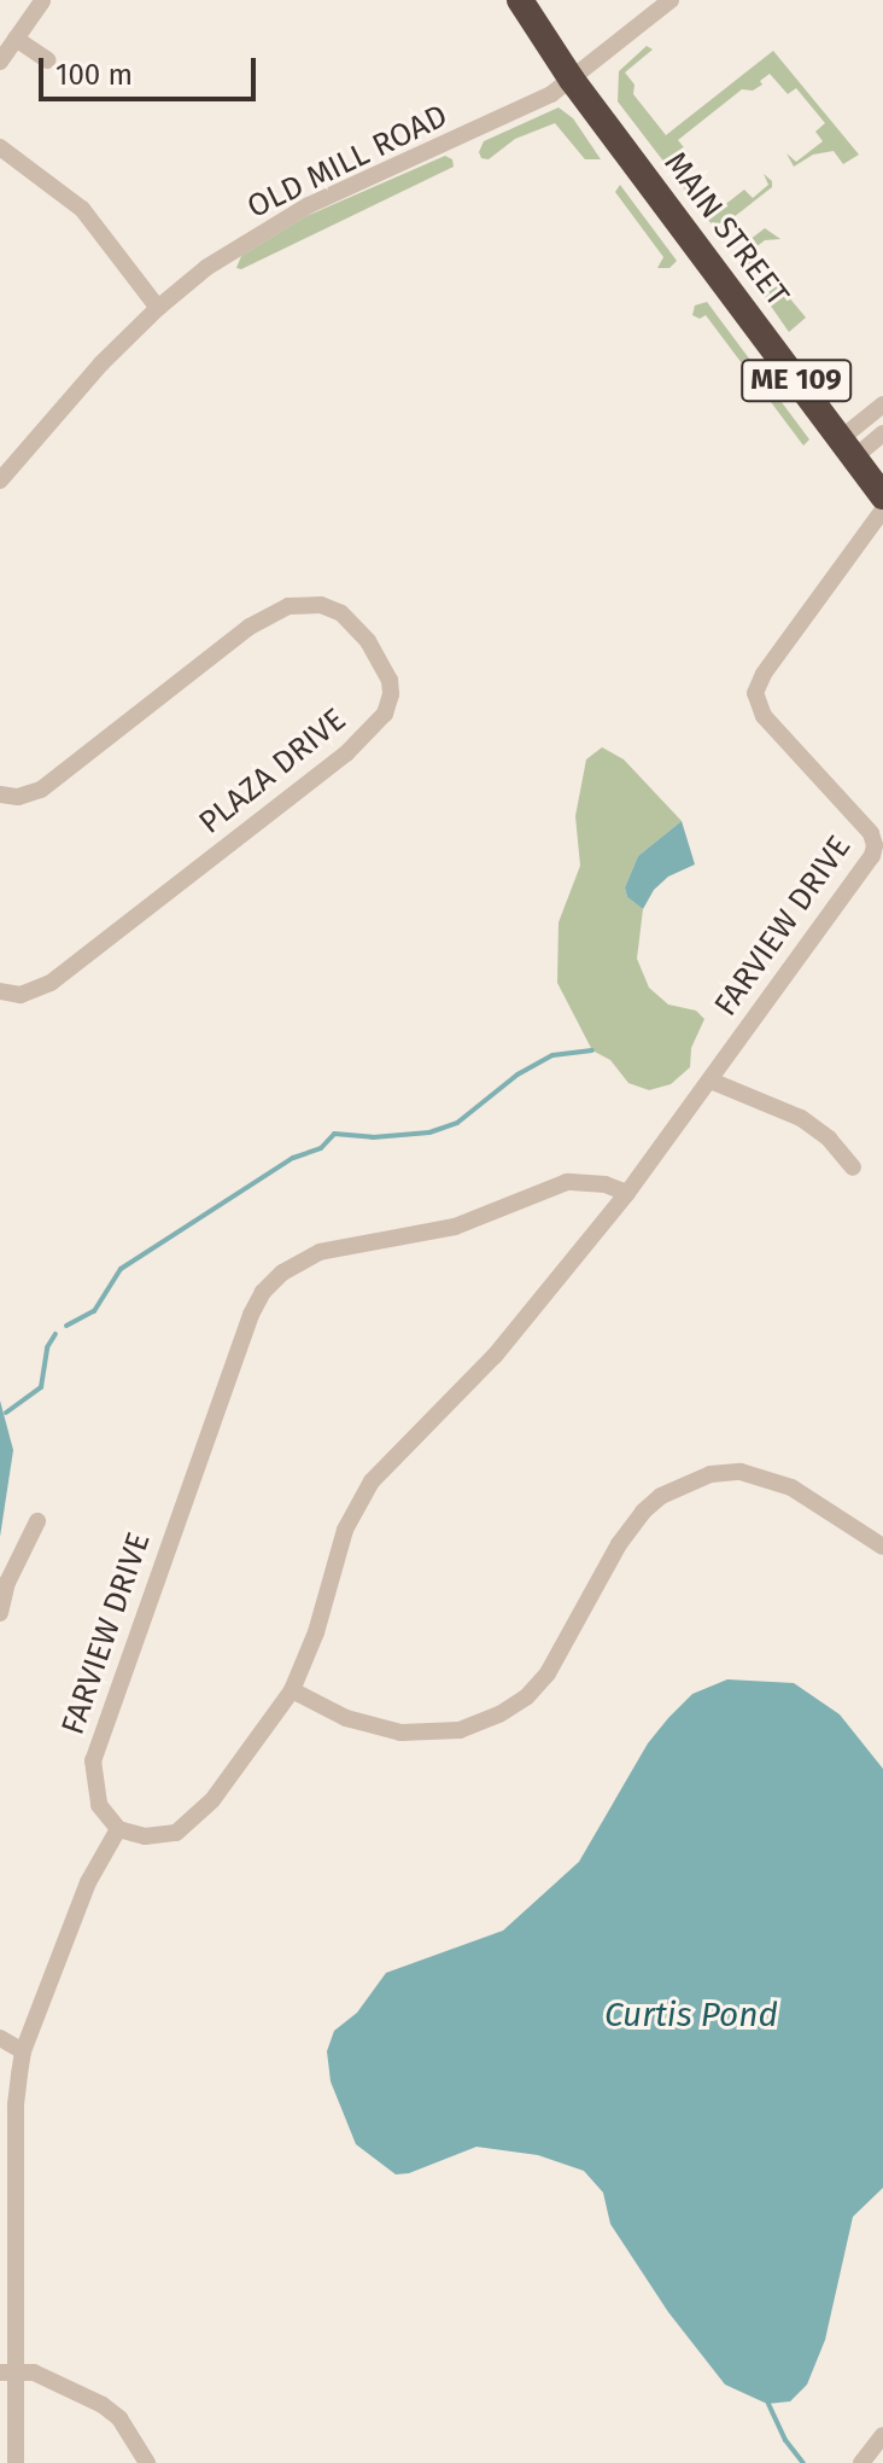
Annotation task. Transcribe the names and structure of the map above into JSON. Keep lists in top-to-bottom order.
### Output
{
  "streets": {
    "highway": ["MAIN STREET", "ME 109"],
    "street": ["OLD MILL ROAD", "PLAZA DRIVE", "FARVIEW DRIVE"]
  },
  "crossings": [
    ["OLD MILL ROAD", "MAIN STREET"]
  ],
  "water": ["Curtis Pond"],
  "scale_bar": "100 m"
}
